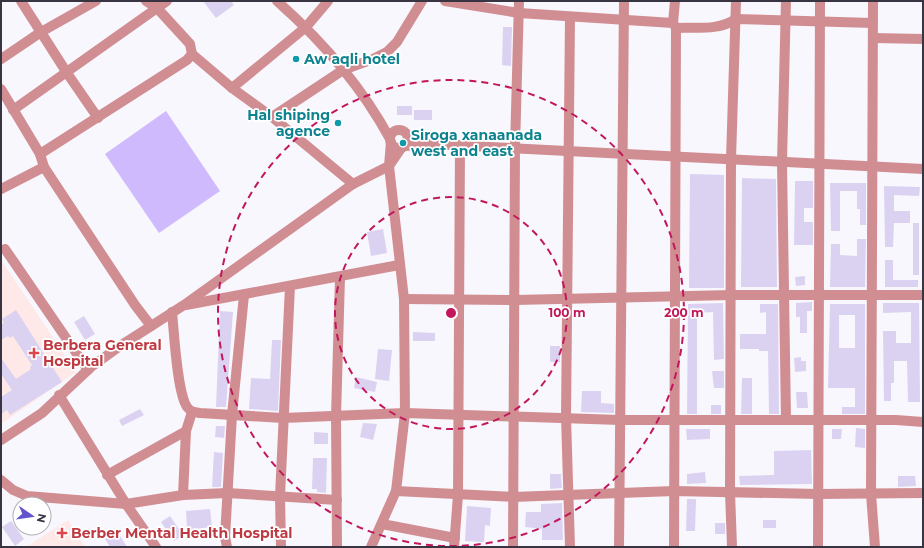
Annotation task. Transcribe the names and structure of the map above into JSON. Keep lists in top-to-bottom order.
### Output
{
  "places": {
    "other": ["Aw aqli hotel", "Hal shiping agence", "Siroga xanaanada west and east"],
    "health": ["Berbera General Hospital", "Berber Mental Health Hospital"]
  },
  "north": "right",
  "rings": ["100 m", "200 m"]
}
